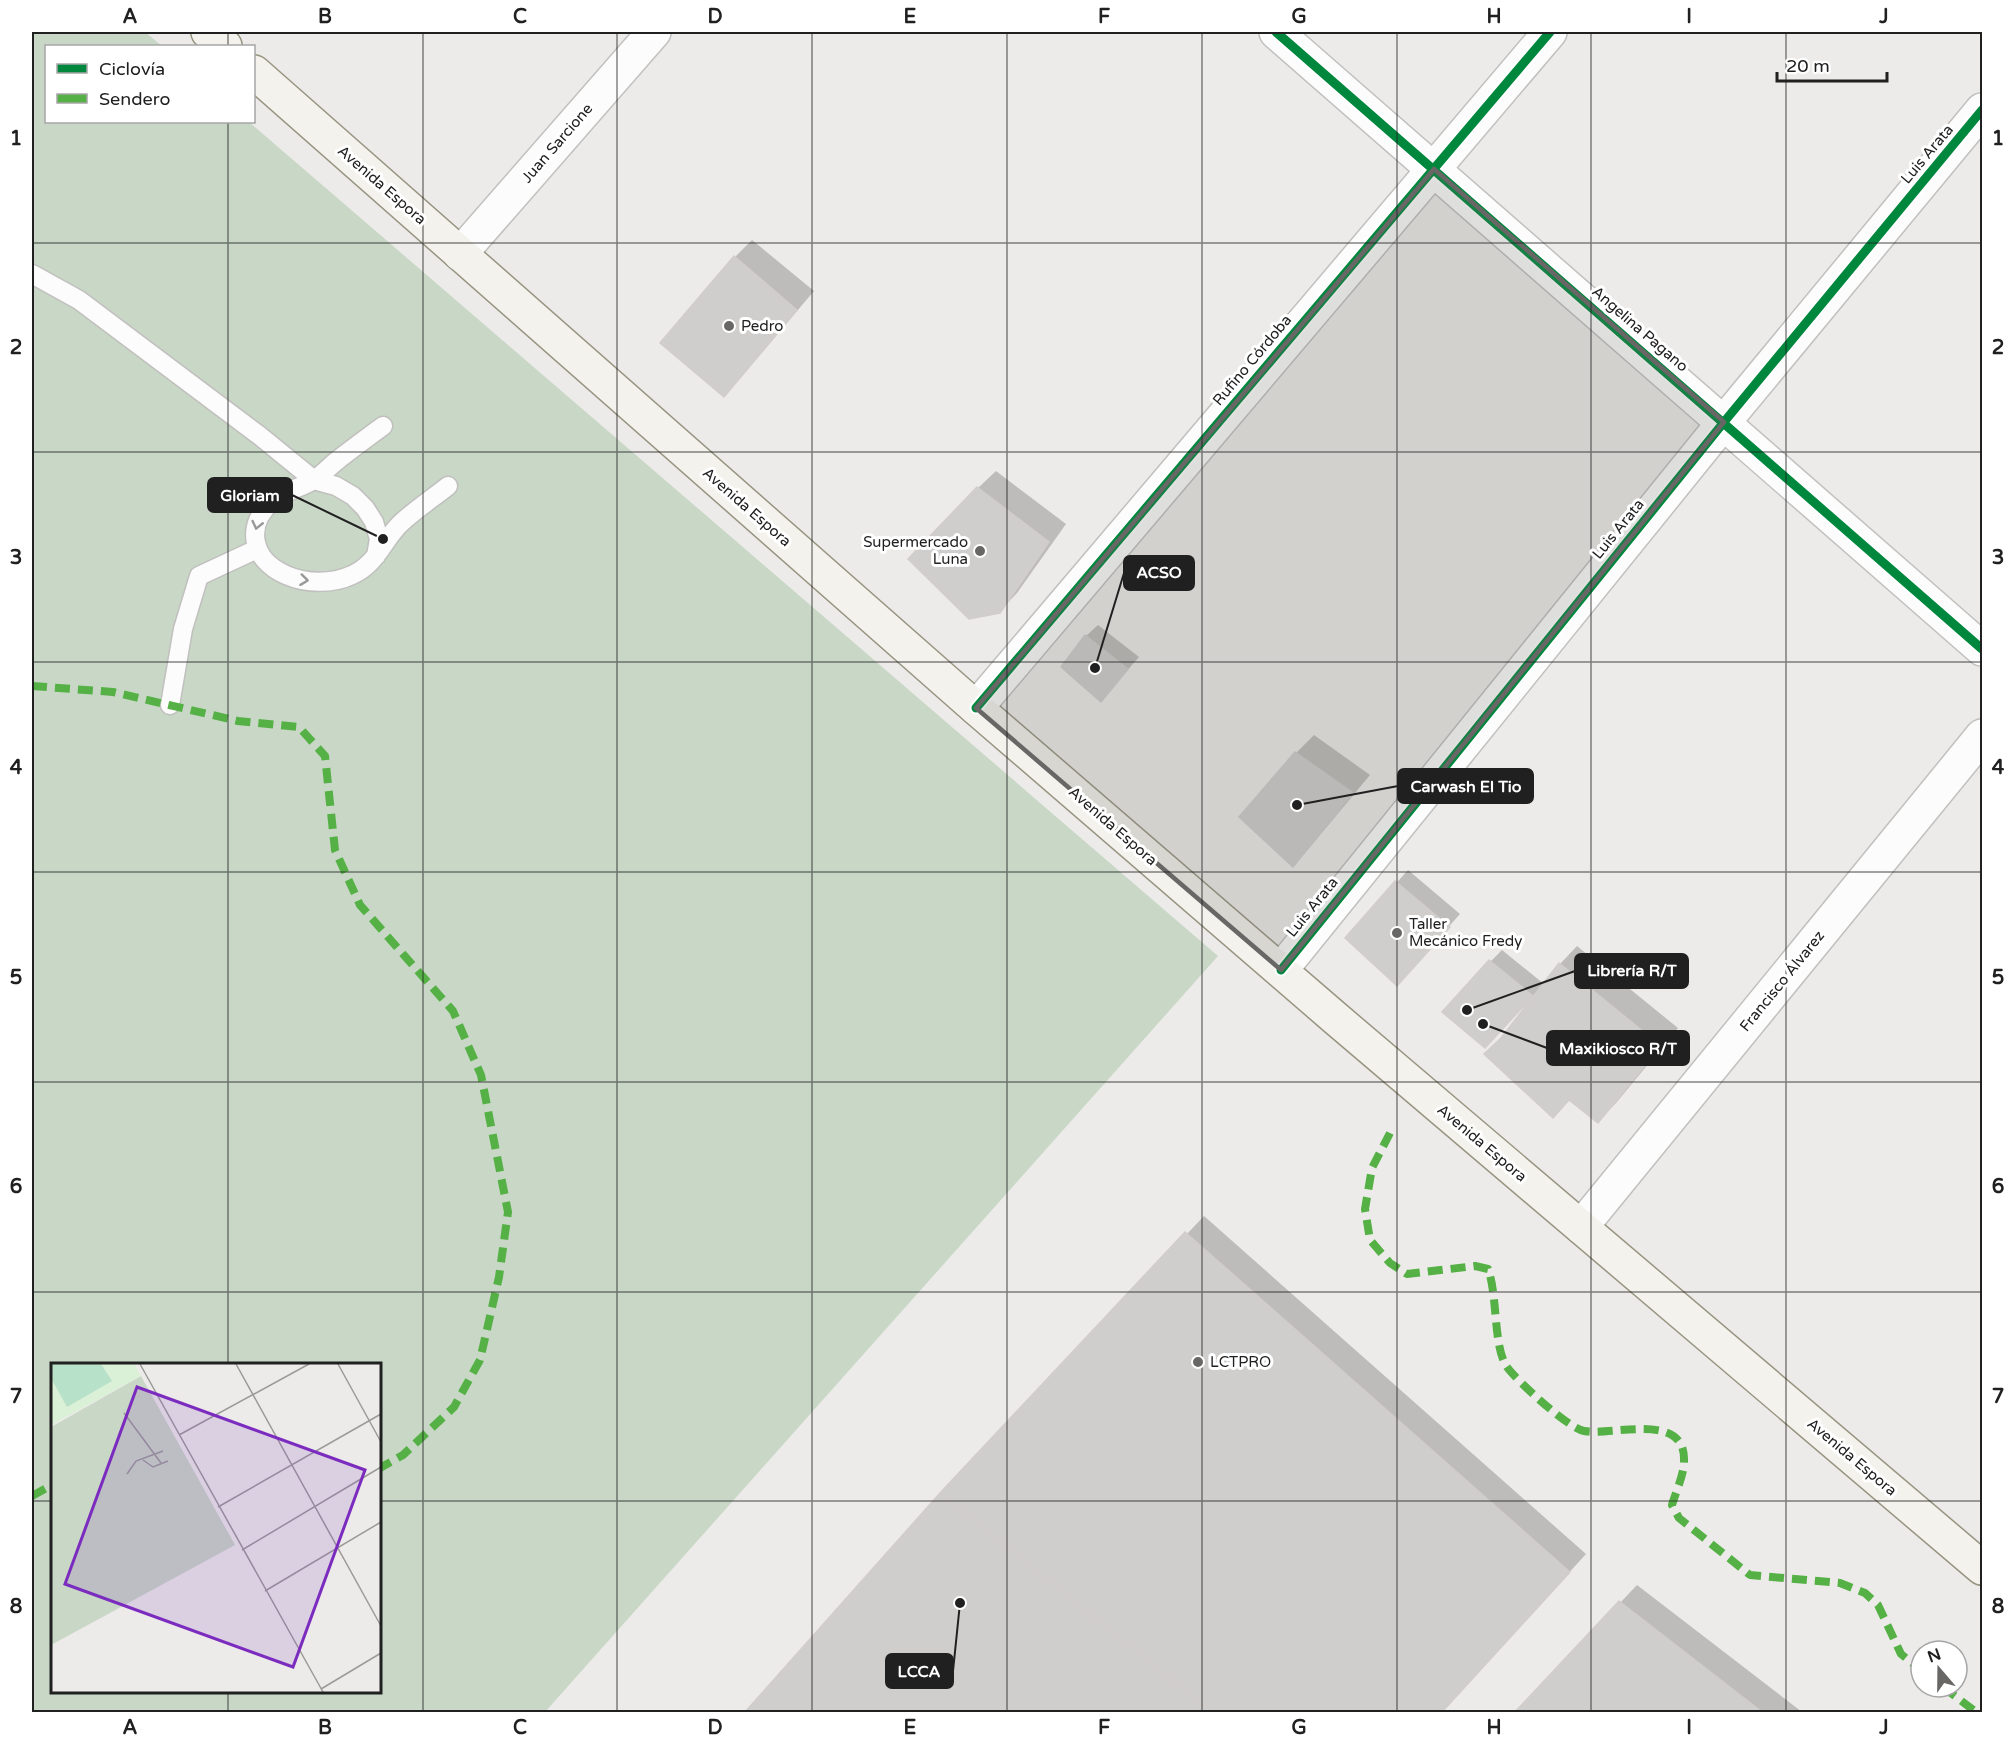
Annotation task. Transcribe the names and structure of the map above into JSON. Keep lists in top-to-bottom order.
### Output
{
  "streets": {
    "main road": ["Avenida Espora"],
    "street": [
      "Juan Sarcione",
      "Luis Arata",
      "Angelina Pagano",
      "Rufino Córdoba",
      "Francisco Álvarez"
    ]
  },
  "crossings": [
    ["Juan Sarcione", "Avenida Espora"],
    ["Luis Arata", "Avenida Espora"],
    ["Luis Arata", "Angelina Pagano"],
    ["Avenida Espora", "Rufino Córdoba"],
    ["Avenida Espora", "Francisco Álvarez"],
    ["Angelina Pagano", "Rufino Córdoba"]
  ],
  "places": [
    "Pedro",
    "Gloriam",
    "Supermercado Luna",
    "ACSO",
    "Carwash El Tio",
    "Taller Mecánico Fredy",
    "Librería R/T",
    "Maxikiosco R/T",
    "LCTPRO",
    "LCCA"
  ],
  "legend": ["Ciclovía", "Sendero"],
  "scale_bar": "20 m",
  "north": "top",
  "grid": {
    "columns": [
      "A",
      "B",
      "C",
      "D",
      "E",
      "F",
      "G",
      "H",
      "I",
      "J"
    ],
    "rows": [
      "1",
      "2",
      "3",
      "4",
      "5",
      "6",
      "7",
      "8"
    ]
  }
}
